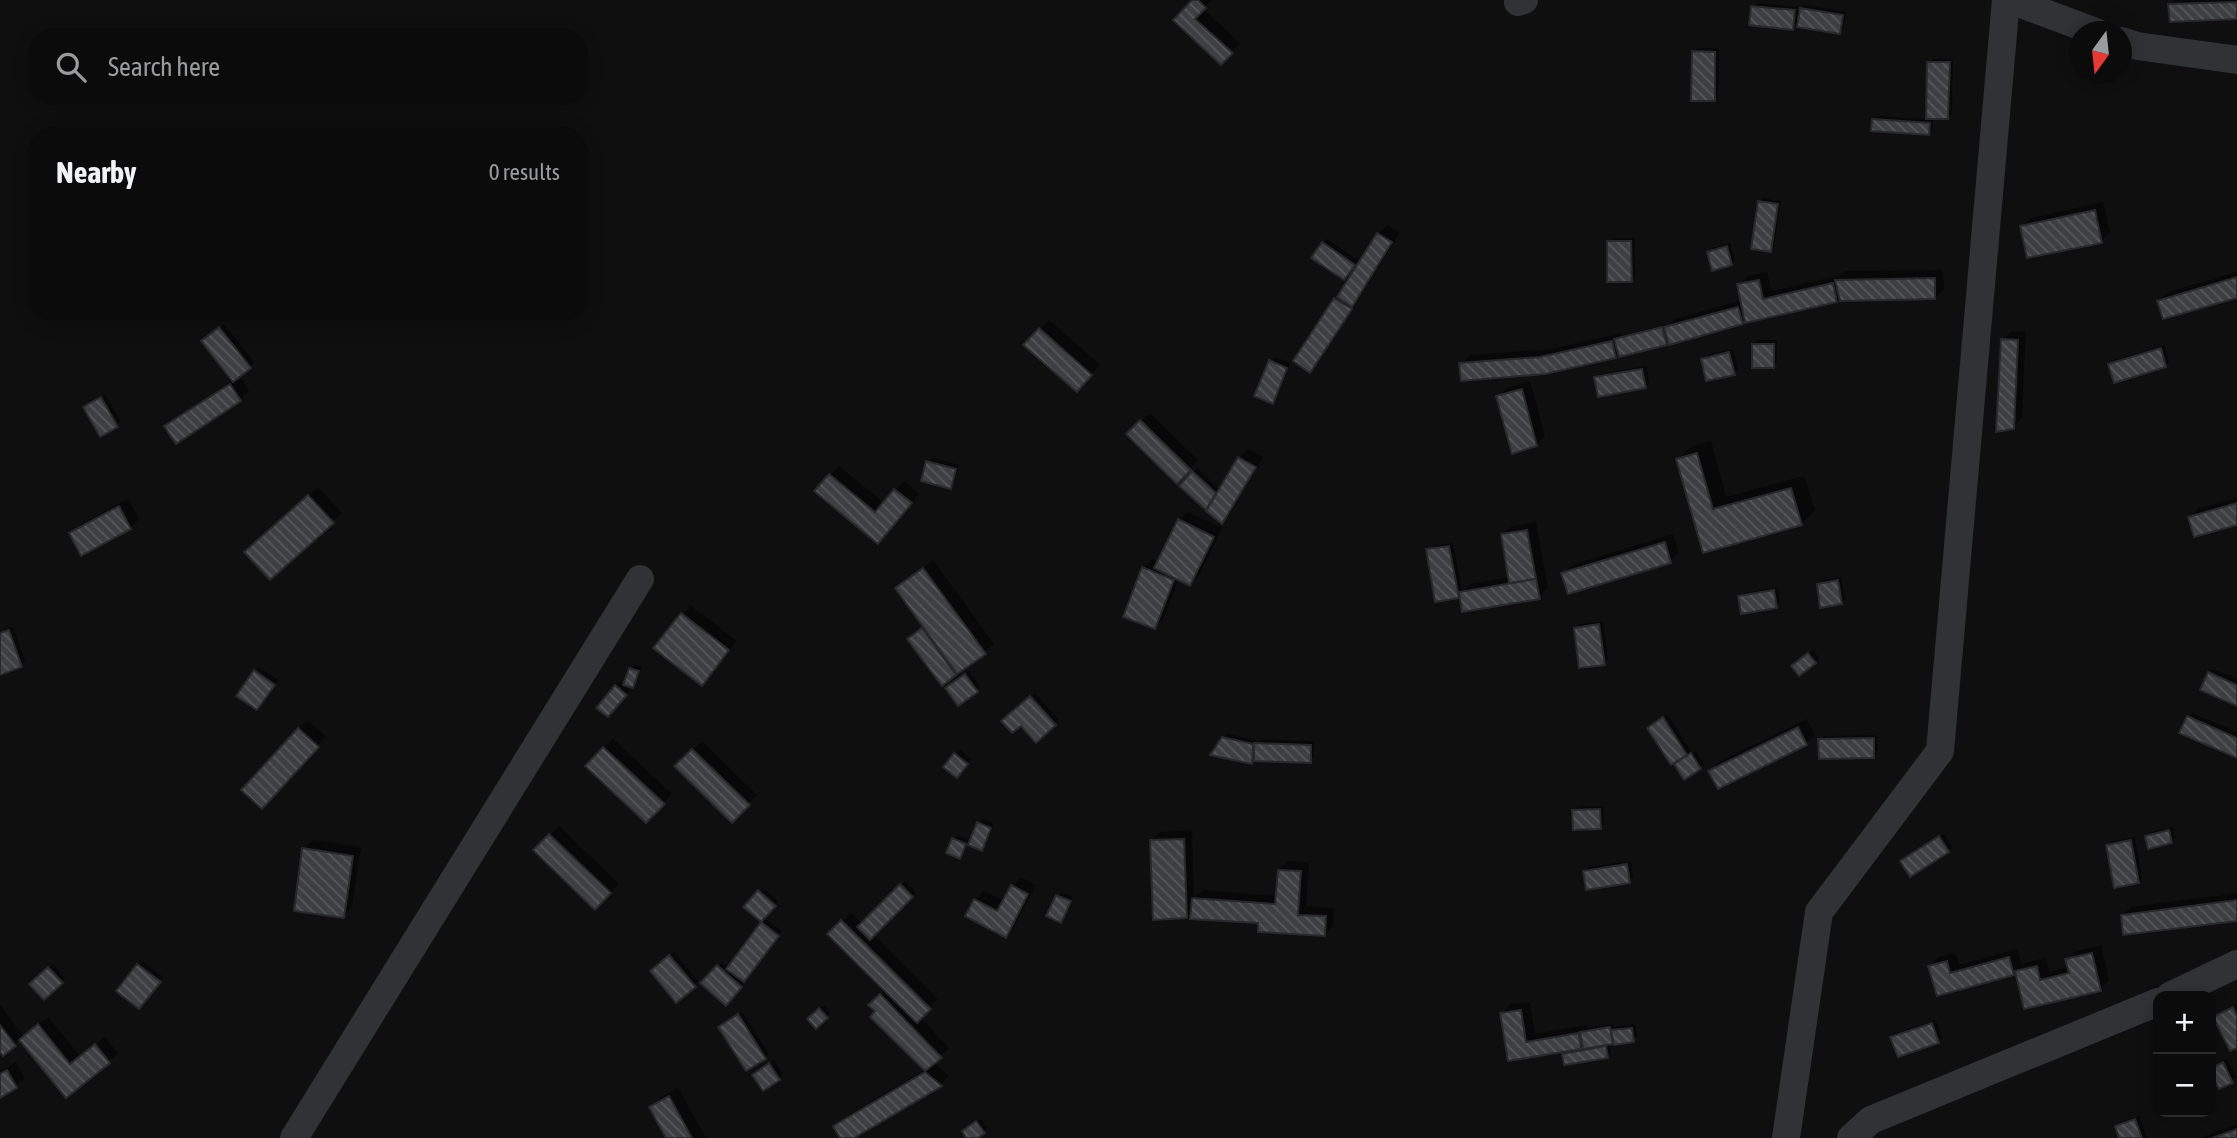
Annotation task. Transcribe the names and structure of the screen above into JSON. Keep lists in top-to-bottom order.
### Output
{
  "north": "bottom",
  "page": {
    "search": "Search here",
    "heading": ["Nearby", "0 results"],
    "map_buttons": ["+", "−"]
  }
}
